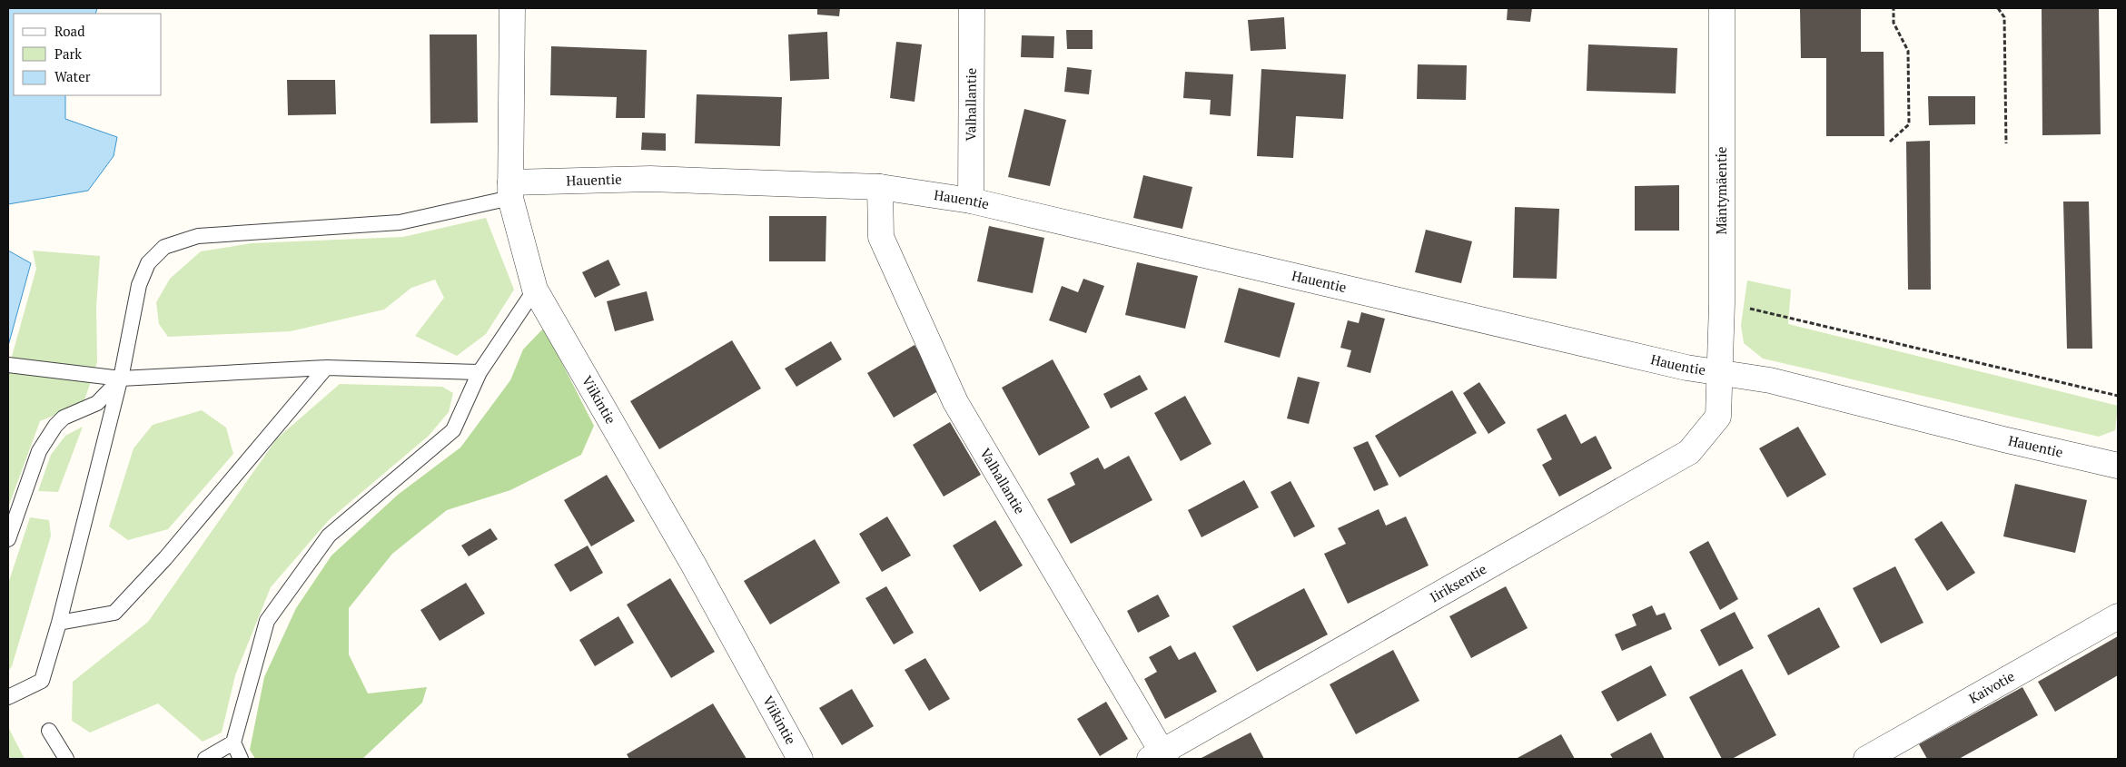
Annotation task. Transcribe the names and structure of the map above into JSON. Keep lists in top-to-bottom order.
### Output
{
  "streets": {
    "street": [
      "Valhallantie",
      "Hauentie",
      "Mäntymäentie",
      "Viikintie",
      "Iiriksentie",
      "Kaivotie"
    ]
  },
  "crossings": [
    ["Valhallantie", "Hauentie"],
    ["Valhallantie", "Iiriksentie"],
    ["Hauentie", "Mäntymäentie"],
    ["Hauentie", "Viikintie"],
    ["Hauentie", "Iiriksentie"],
    ["Mäntymäentie", "Iiriksentie"]
  ],
  "legend": ["Road", "Park", "Water"]
}
